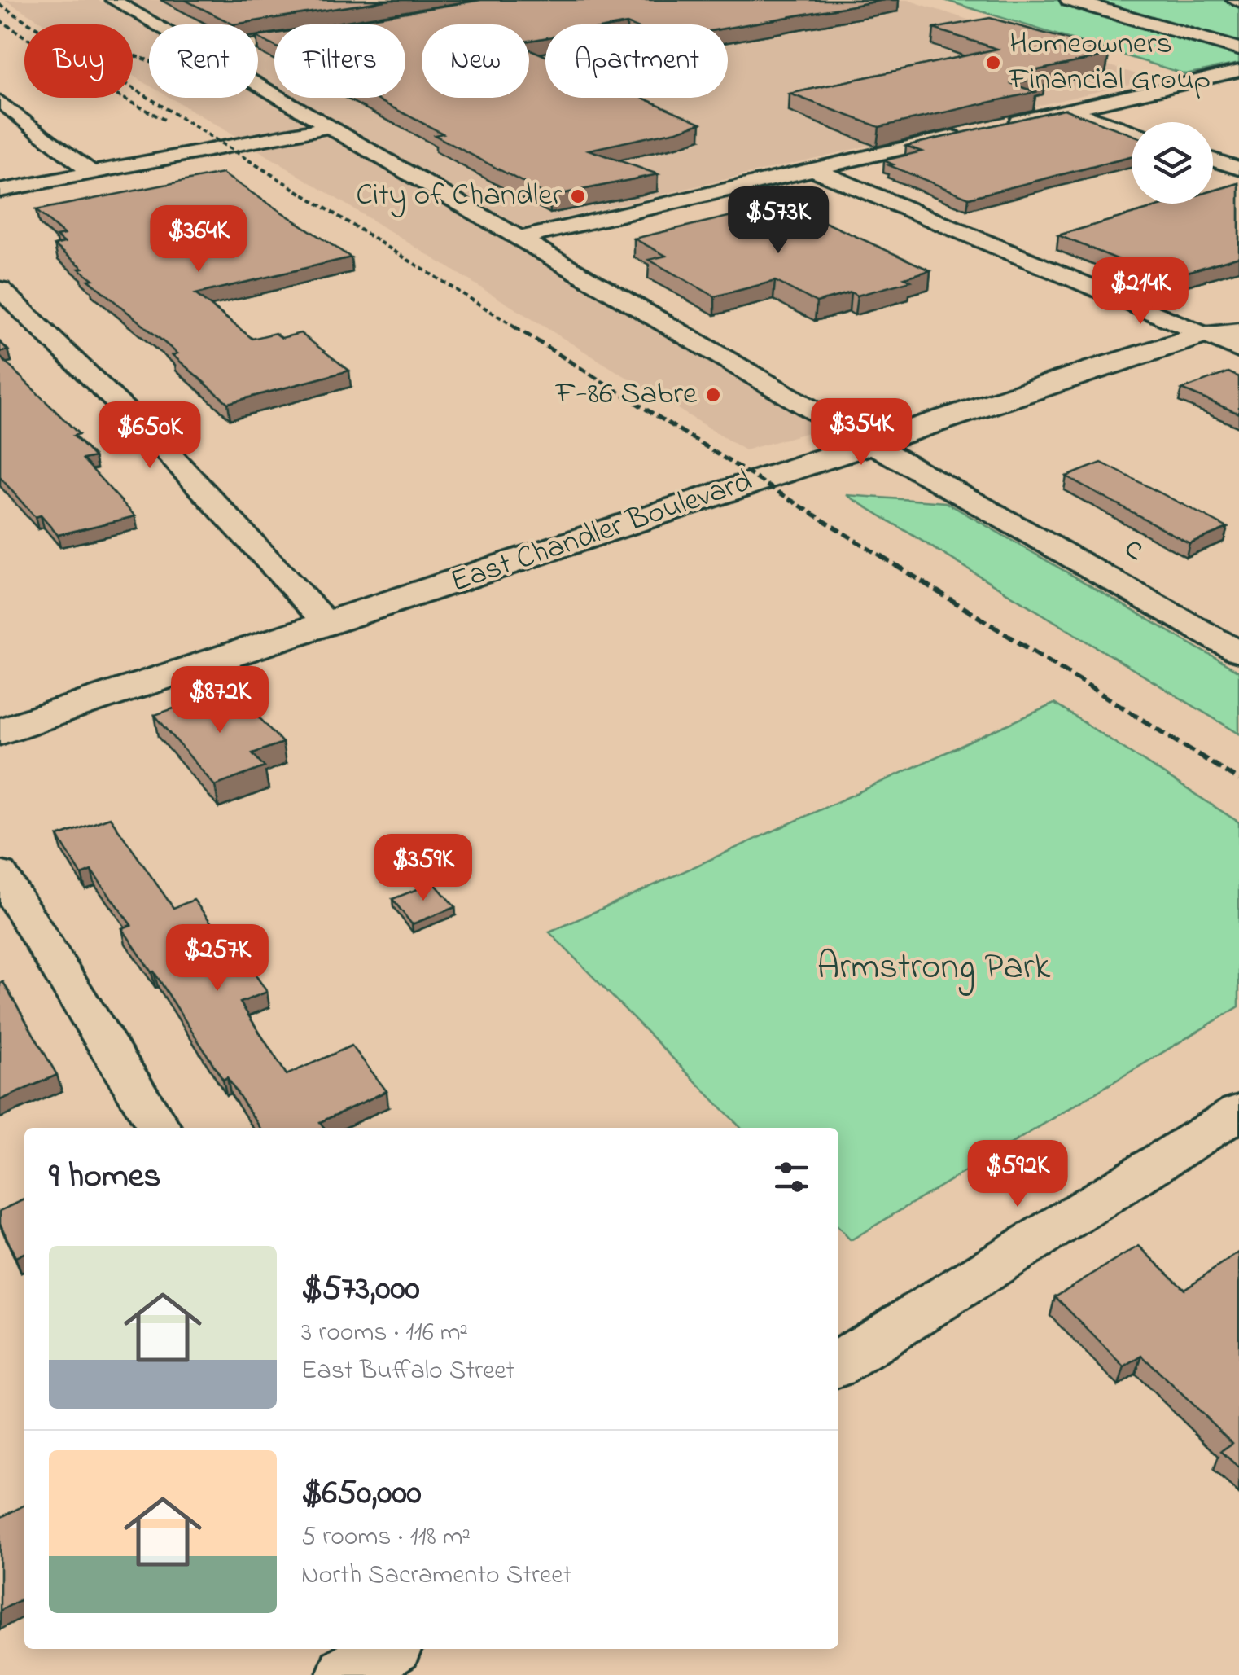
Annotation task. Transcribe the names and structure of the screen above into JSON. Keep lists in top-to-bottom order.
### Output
{
  "streets": {
    "main road": ["East Chandler Boulevard"],
    "street": ["c"]
  },
  "crossings": [
    ["East Chandler Boulevard", "c"]
  ],
  "parks": ["Armstrong Park"],
  "places": ["Homeowners Financial Group", "City of Chandler", "F-86 Sabre"],
  "page": {
    "chip": [
      "Buy",
      "Rent",
      "Filters",
      "New",
      "Apartment"
    ],
    "price": [
      "$573K",
      "$364K",
      "$214K",
      "$354K",
      "$650K",
      "$872K",
      "$359K",
      "$257K",
      "$592K"
    ],
    "heading": "9 homes",
    "list": [
      {
        "name": "$573,000",
        "note": "3 rooms · 116 m² · East Buffalo Street"
      },
      {
        "name": "$650,000",
        "note": "5 rooms · 118 m² · North Sacramento Street"
      }
    ]
  }
}
